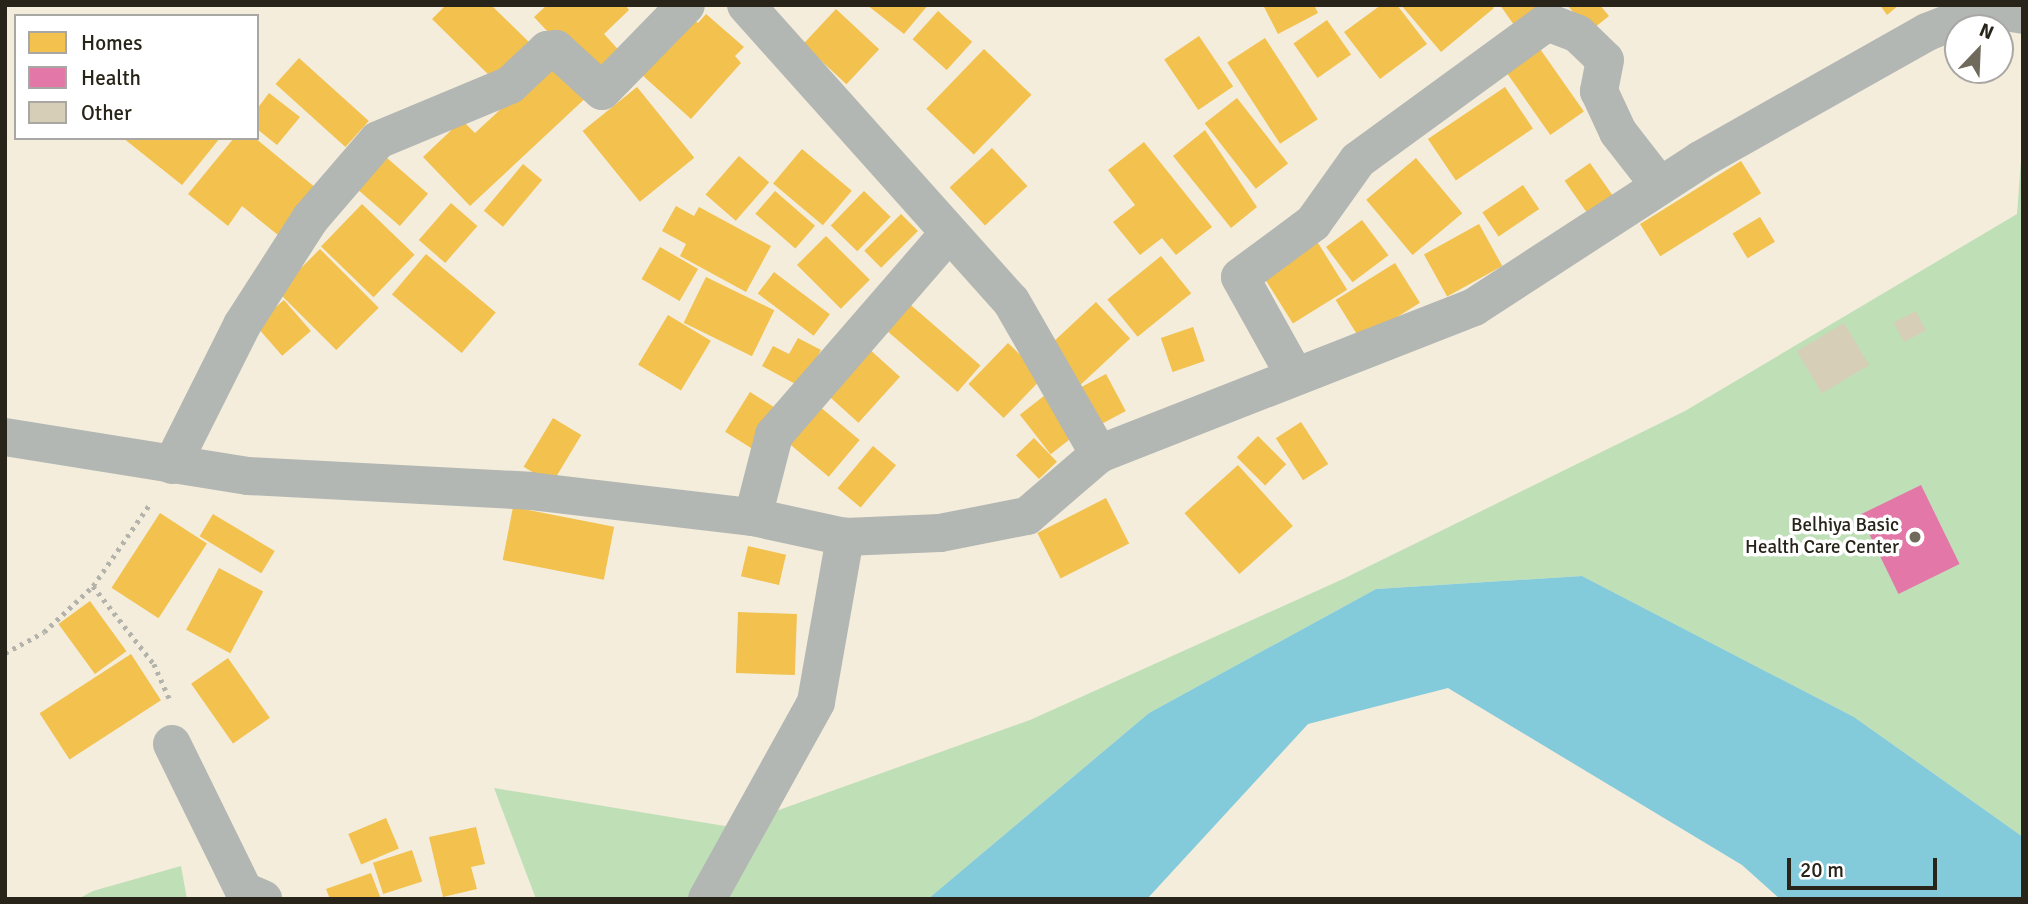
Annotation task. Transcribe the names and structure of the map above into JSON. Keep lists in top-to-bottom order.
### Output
{
  "places": ["Belhiya Basic Health Care Center"],
  "legend": ["Homes", "Health", "Other"],
  "scale_bar": "20 m",
  "north": "top right"
}
